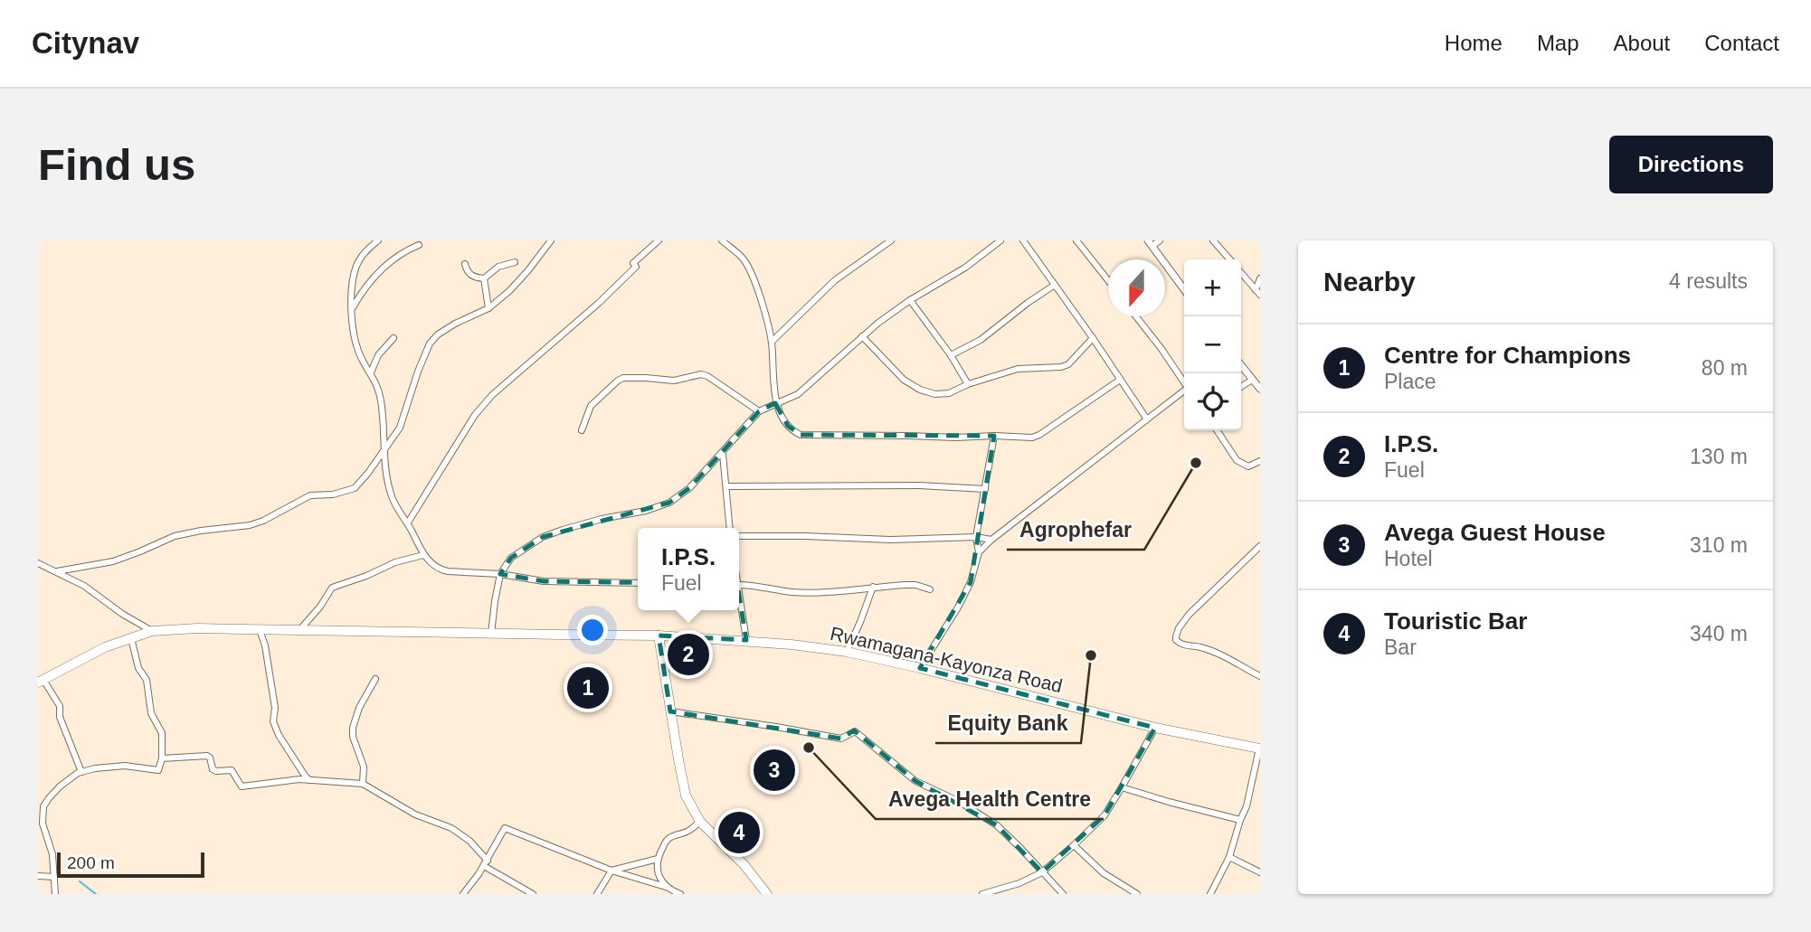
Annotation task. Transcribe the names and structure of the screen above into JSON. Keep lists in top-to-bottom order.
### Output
{
  "streets": {
    "highway": ["Rwamagana-Kayonza Road"]
  },
  "places": ["Agrophefar", "Equity Bank", "Avega Health Centre"],
  "scale_bar": "200 m",
  "north": "bottom",
  "page": {
    "header": "Citynav",
    "nav": [
      "Home",
      "Map",
      "About",
      "Contact"
    ],
    "buttons": "Directions",
    "title": "Find us",
    "heading": ["Nearby", "4 results"],
    "map_buttons": ["+", "−"],
    "list": [
      {
        "mark": "1",
        "name": "Centre for Champions",
        "note": "Place",
        "value": "80 m"
      },
      {
        "mark": "2",
        "name": "I.P.S.",
        "note": "Fuel",
        "value": "130 m"
      },
      {
        "mark": "3",
        "name": "Avega Guest House",
        "note": "Hotel",
        "value": "310 m"
      },
      {
        "mark": "4",
        "name": "Touristic Bar",
        "note": "Bar",
        "value": "340 m"
      }
    ],
    "popup": ["I.P.S.", "Fuel"],
    "pins": [
      "2",
      "1",
      "3",
      "4"
    ],
    "scale": "200 m"
  }
}
